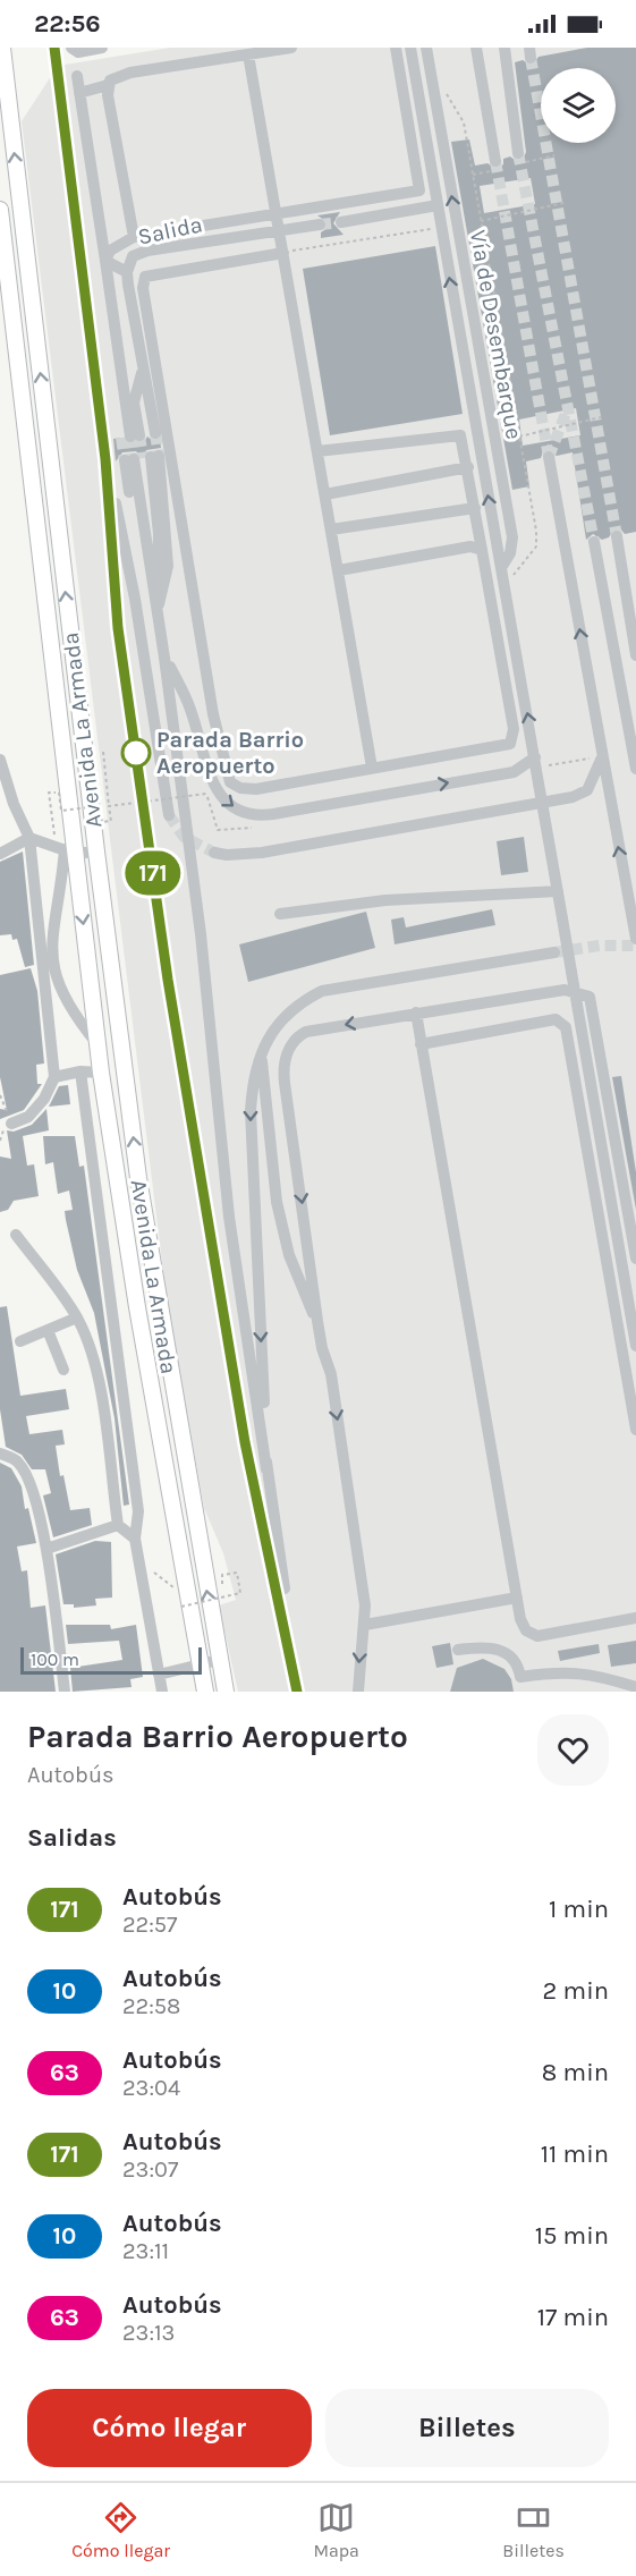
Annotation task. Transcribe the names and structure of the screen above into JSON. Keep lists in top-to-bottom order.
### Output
{
  "streets": {
    "main road": ["Avenida La Armada"],
    "street": ["Salida", "Vía de Desembarque"]
  },
  "places": ["Parada Barrio Aeropuerto"],
  "lines": ["bus line 171"],
  "scale_bar": "100 m",
  "page": {
    "status": "22:56",
    "on_map": "171",
    "scale": "100 m",
    "heading": [
      ["Parada Barrio Aeropuerto", "Autobús"],
      "Salidas"
    ],
    "list": [
      {
        "mark": "171",
        "name": "Autobús",
        "note": "22:57",
        "value": "1 min"
      },
      {
        "mark": "10",
        "name": "Autobús",
        "note": "22:58",
        "value": "2 min"
      },
      {
        "mark": "63",
        "name": "Autobús",
        "note": "23:04",
        "value": "8 min"
      },
      {
        "mark": "171",
        "name": "Autobús",
        "note": "23:07",
        "value": "11 min"
      },
      {
        "mark": "10",
        "name": "Autobús",
        "note": "23:11",
        "value": "15 min"
      },
      {
        "mark": "63",
        "name": "Autobús",
        "note": "23:13",
        "value": "17 min"
      }
    ],
    "buttons": ["Cómo llegar", "Billetes"],
    "tabs": ["Cómo llegar", "Mapa", "Billetes"]
  }
}
